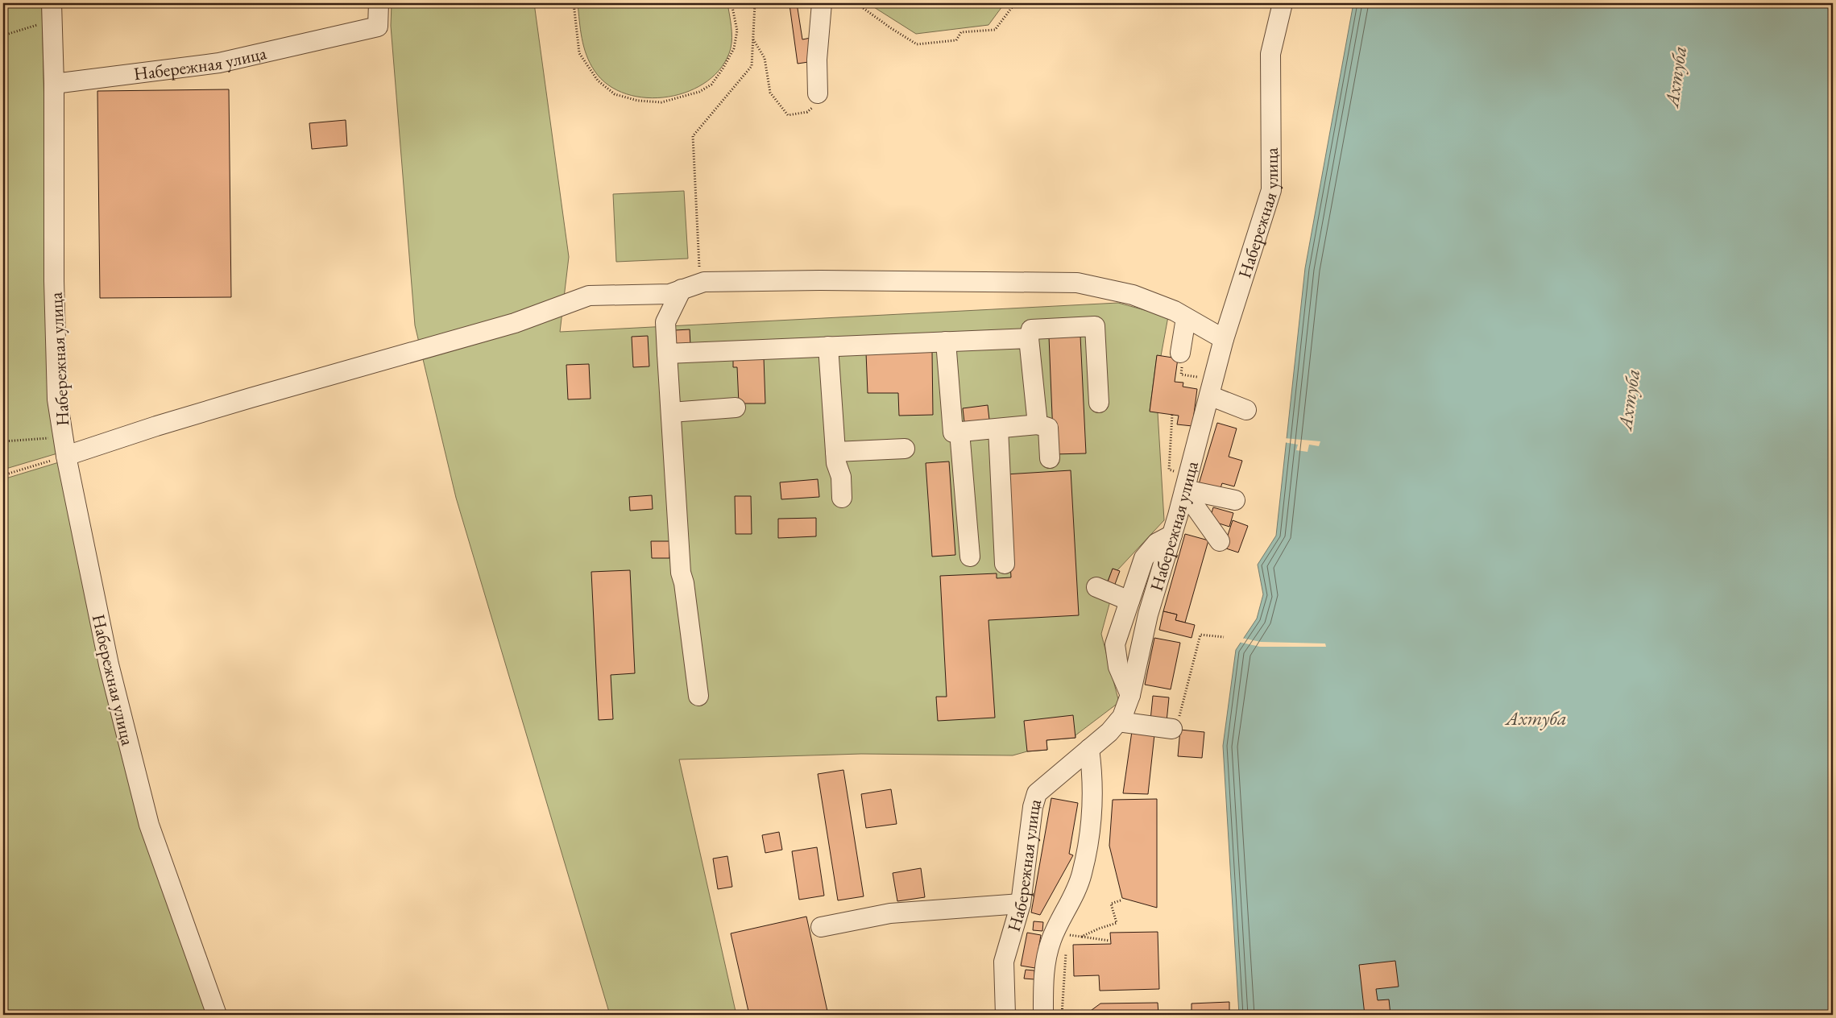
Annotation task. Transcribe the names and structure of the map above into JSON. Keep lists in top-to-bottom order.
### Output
{
  "streets": {
    "street": ["Набережная улица"]
  },
  "water": ["Ахтуба"]
}
